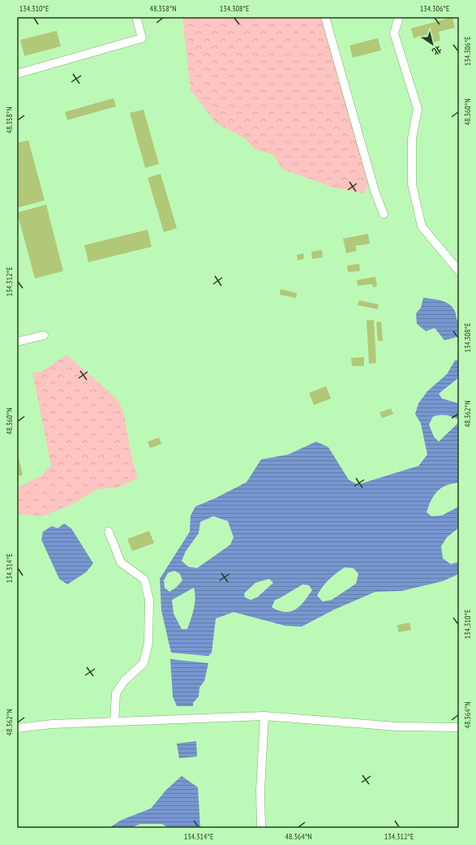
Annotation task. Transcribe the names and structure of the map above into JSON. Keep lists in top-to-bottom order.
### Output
{
  "north": "bottom right",
  "coordinates": [
    "134.310°E",
    "48.358°N",
    "134.308°E",
    "134.306°E",
    "48.360°N",
    "134.312°E",
    "48.362°N",
    "134.314°E",
    "48.364°N"
  ]
}
